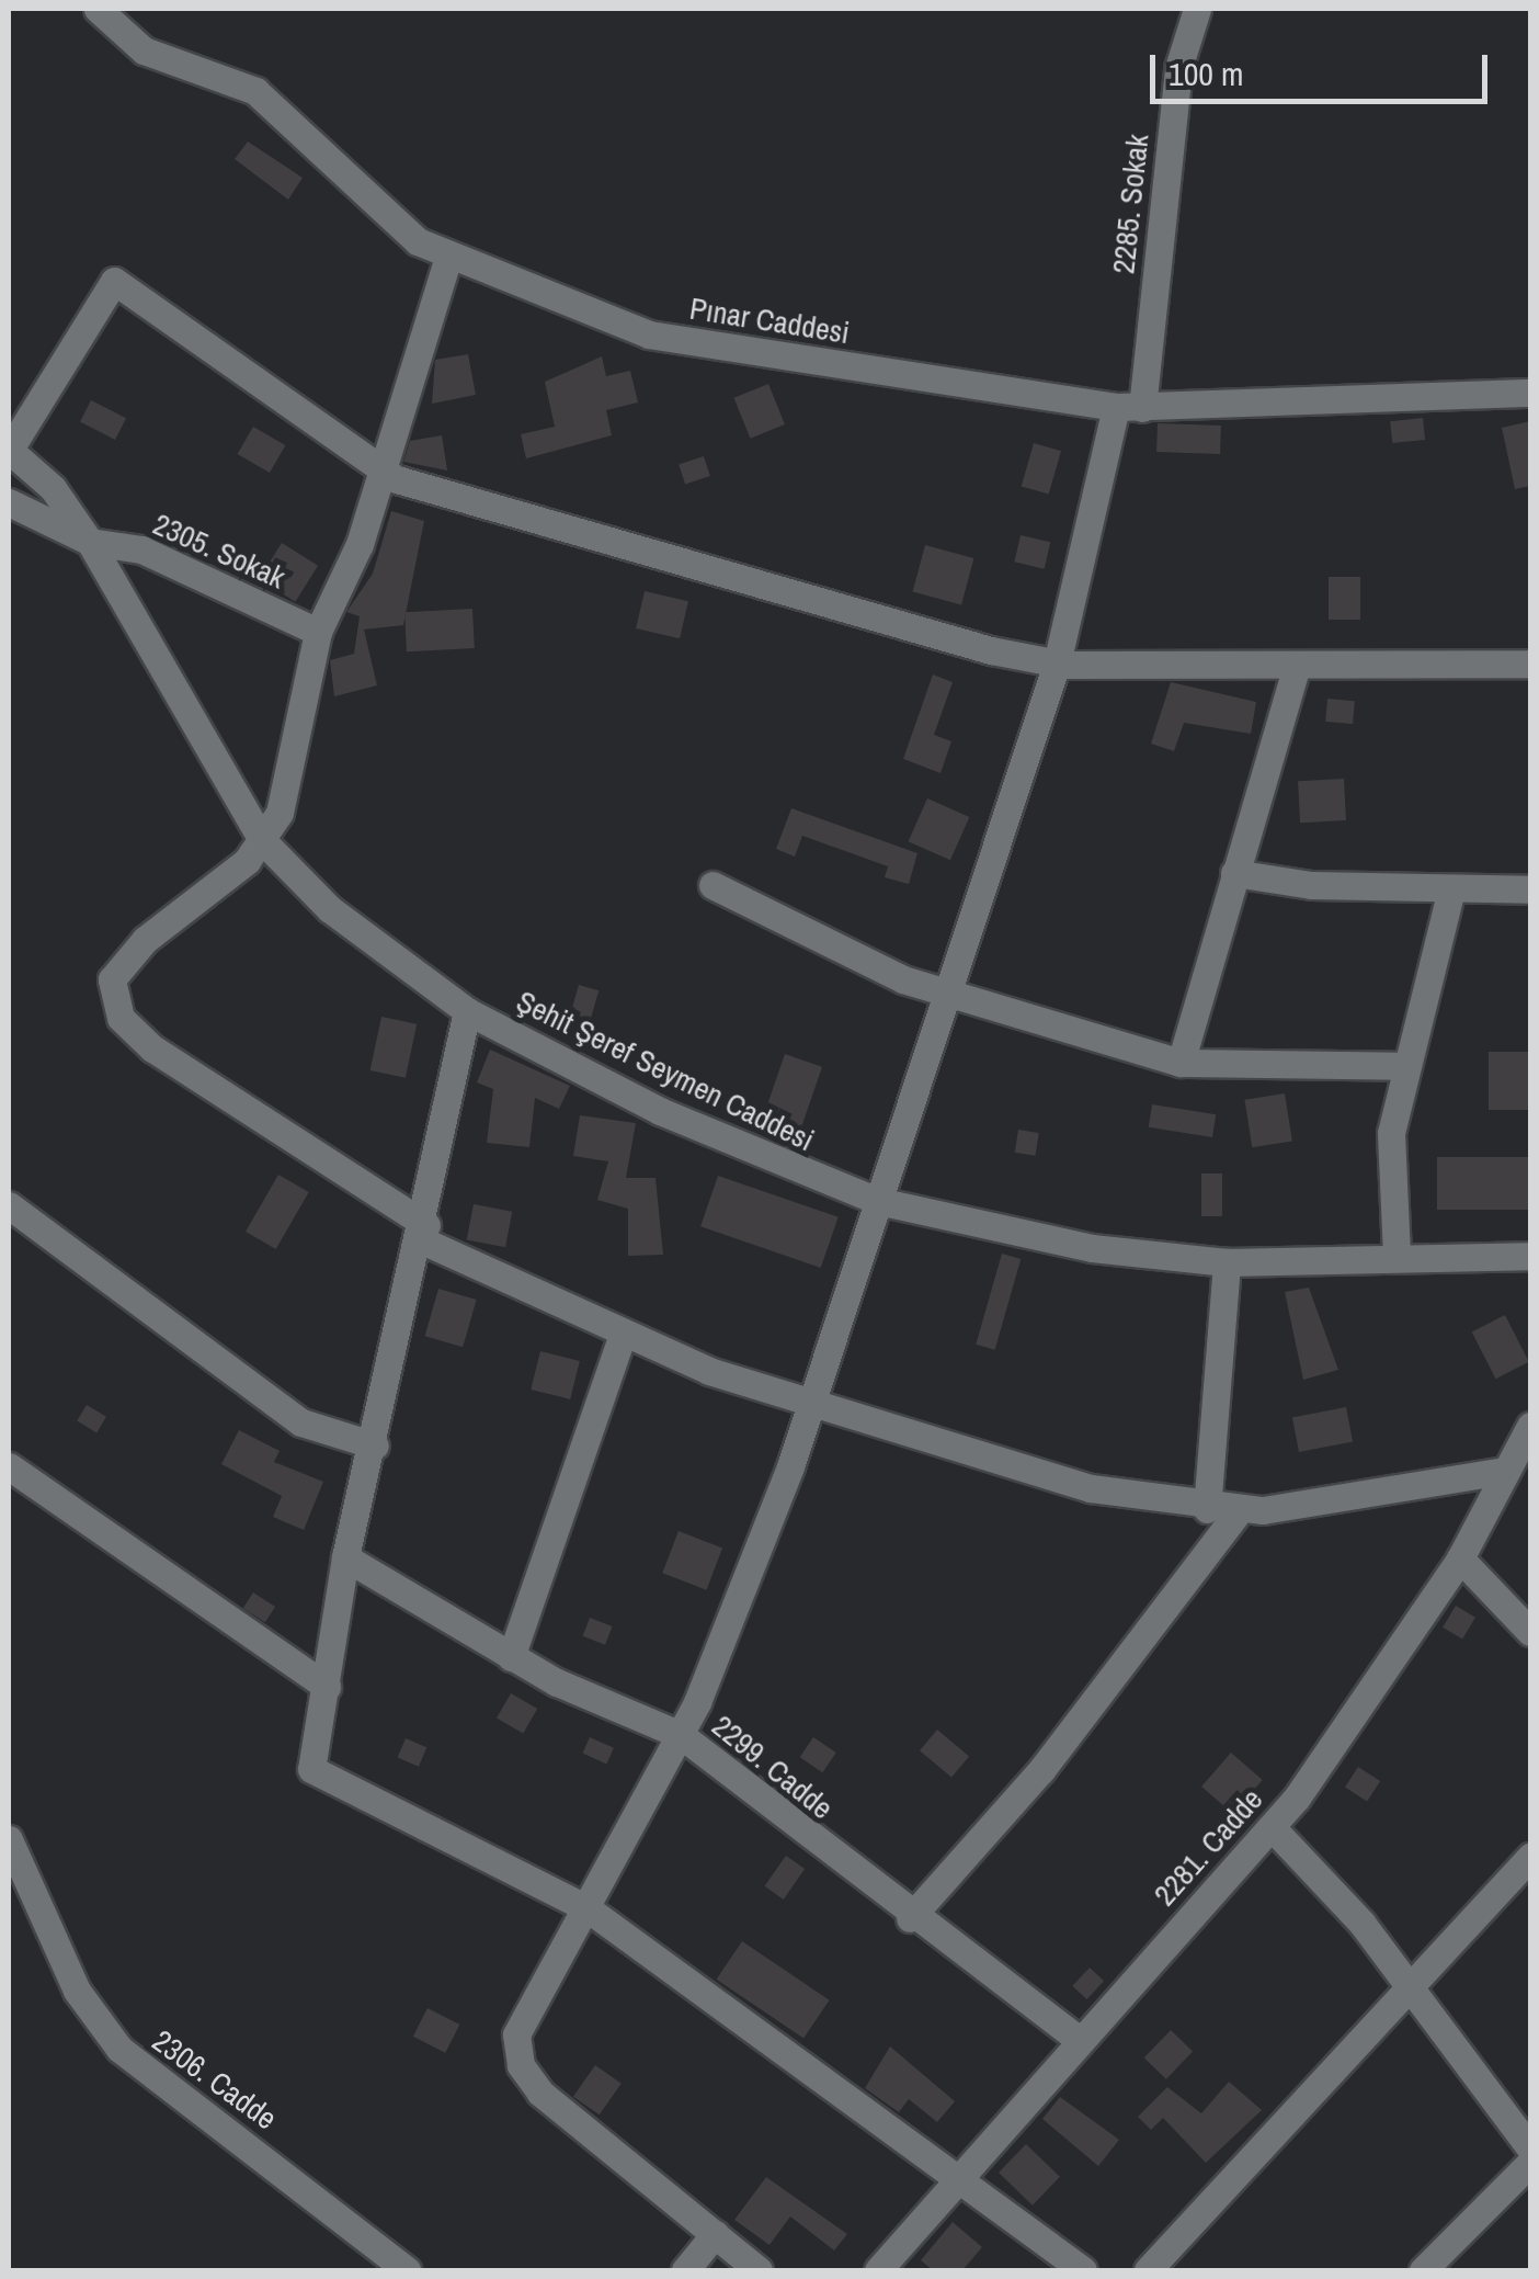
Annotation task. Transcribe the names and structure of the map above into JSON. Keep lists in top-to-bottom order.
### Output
{
  "streets": {
    "street": [
      "2285. Sokak",
      "Pınar Caddesi",
      "2305. Sokak",
      "Şehit Şeref Seymen Caddesi",
      "2299. Cadde",
      "2281. Cadde",
      "2306. Cadde"
    ]
  },
  "crossings": [
    ["2285. Sokak", "Pınar Caddesi"],
    ["2285. Sokak", "Şehit Şeref Seymen Caddesi"],
    ["2285. Sokak", "2299. Cadde"],
    ["2305. Sokak", "Şehit Şeref Seymen Caddesi"],
    ["2299. Cadde", "2281. Cadde"]
  ],
  "scale_bar": "100 m"
}
